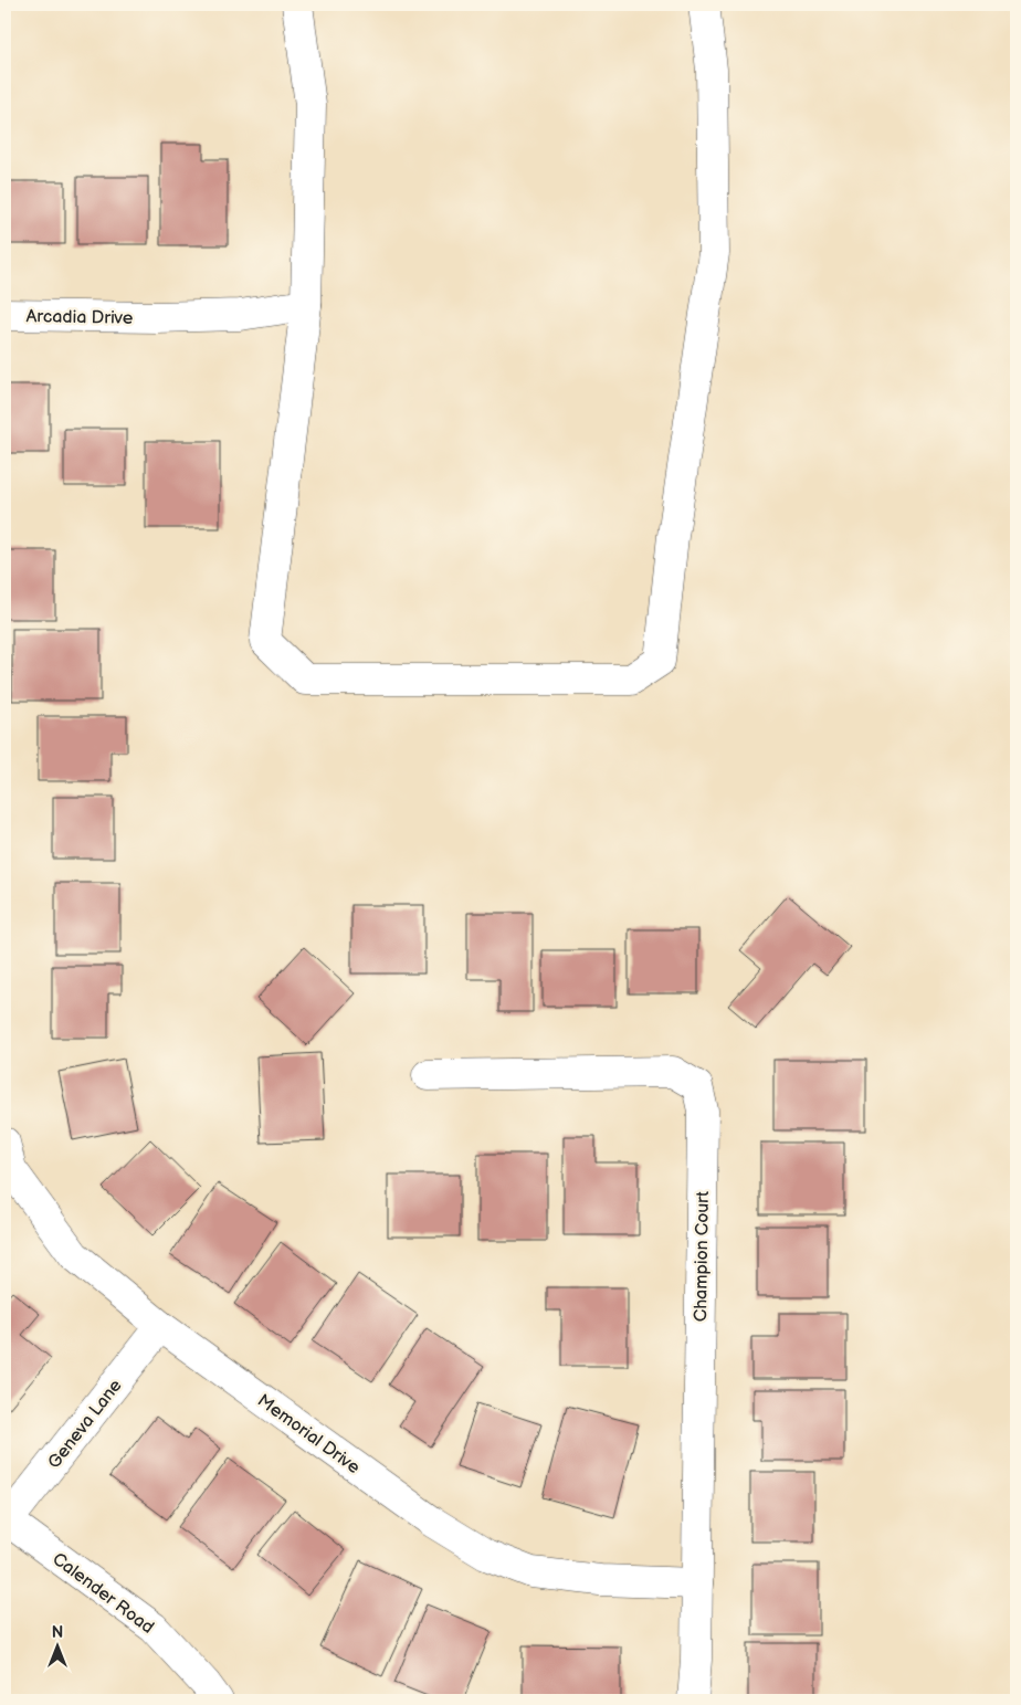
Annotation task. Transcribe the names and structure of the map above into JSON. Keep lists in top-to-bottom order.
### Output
{
  "streets": {
    "street": [
      "Arcadia Drive",
      "Champion Court",
      "Geneva Lane",
      "Memorial Drive",
      "Calender Road"
    ]
  },
  "crossings": [
    ["Champion Court", "Memorial Drive"],
    ["Geneva Lane", "Memorial Drive"],
    ["Geneva Lane", "Calender Road"]
  ],
  "north": "top"
}
